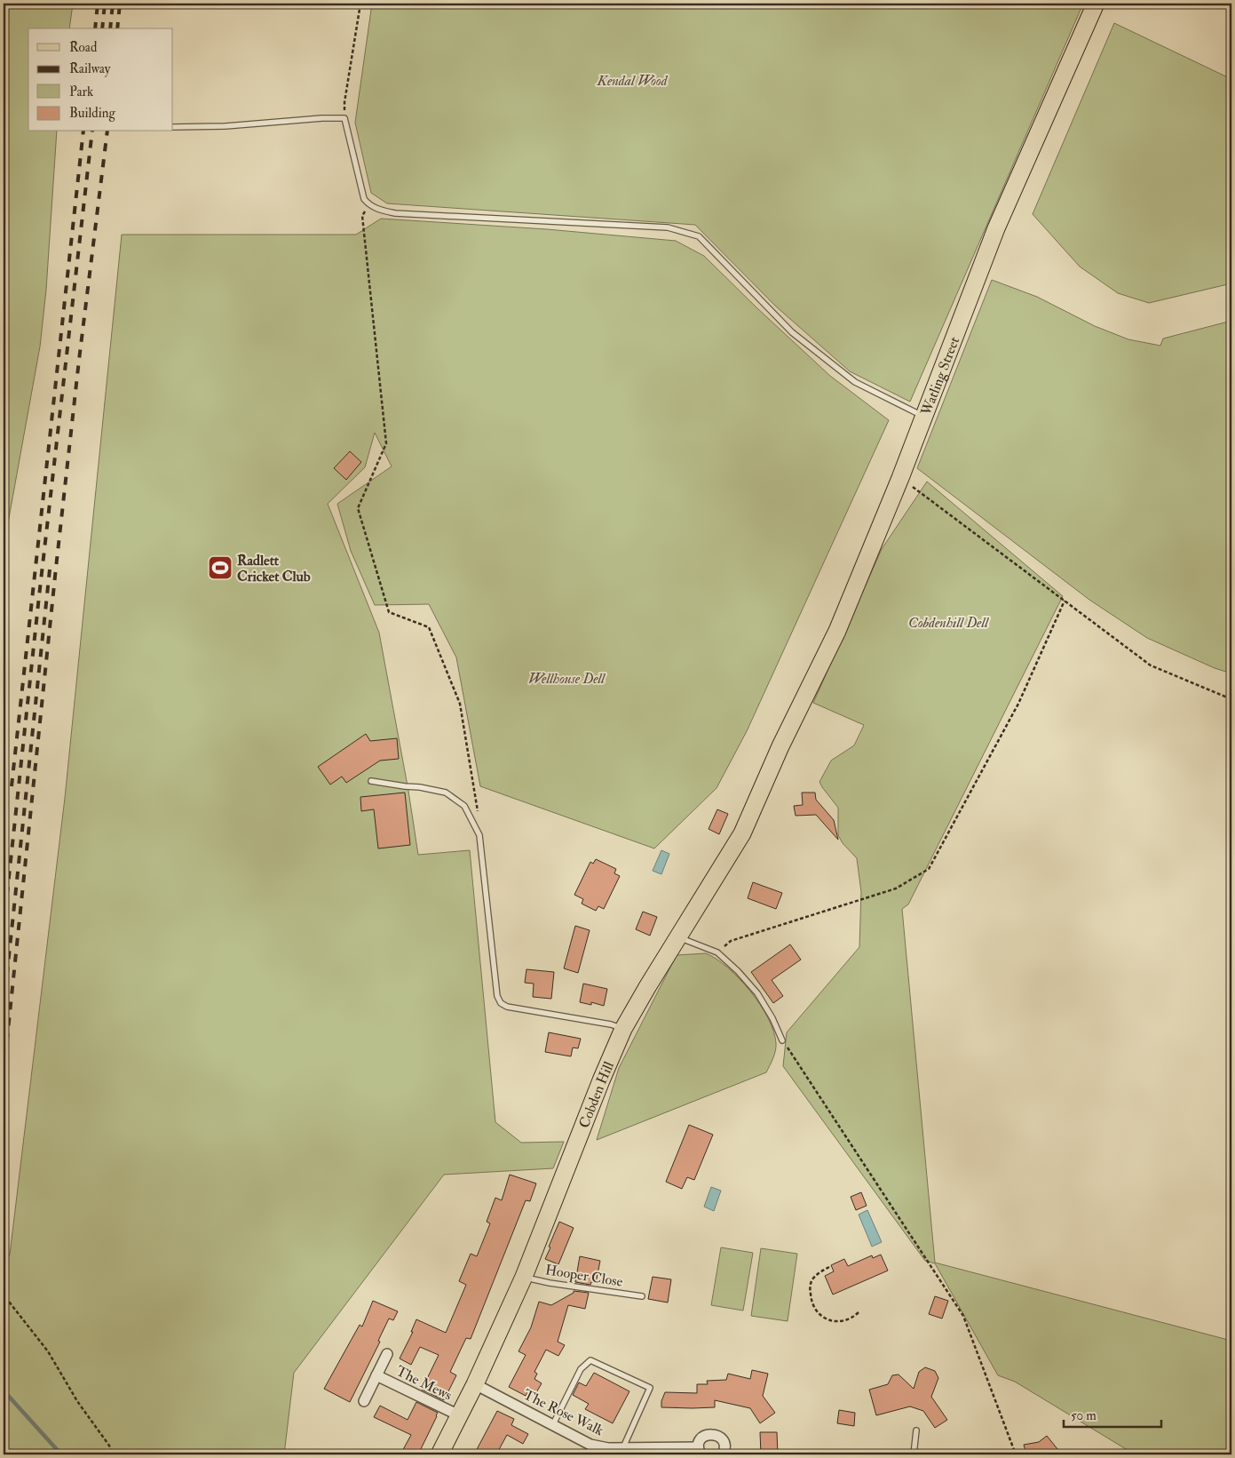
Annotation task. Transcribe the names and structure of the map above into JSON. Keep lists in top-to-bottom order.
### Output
{
  "streets": {
    "main road": ["Watling Street", "Cobden Hill"],
    "street": ["The Mews", "The Rose Walk"],
    "lane": ["Hooper Close"]
  },
  "crossings": [
    ["Watling Street", "Cobden Hill"],
    ["Cobden Hill", "Hooper Close"],
    ["Cobden Hill", "The Mews"],
    ["Cobden Hill", "The Rose Walk"]
  ],
  "parks": ["Kendal Wood", "Cobdenhill Dell", "Wellhouse Dell"],
  "places": {
    "sports": ["Radlett Cricket Club"]
  },
  "legend": [
    "Road",
    "Railway",
    "Park",
    "Building"
  ],
  "scale_bar": "50 m"
}
